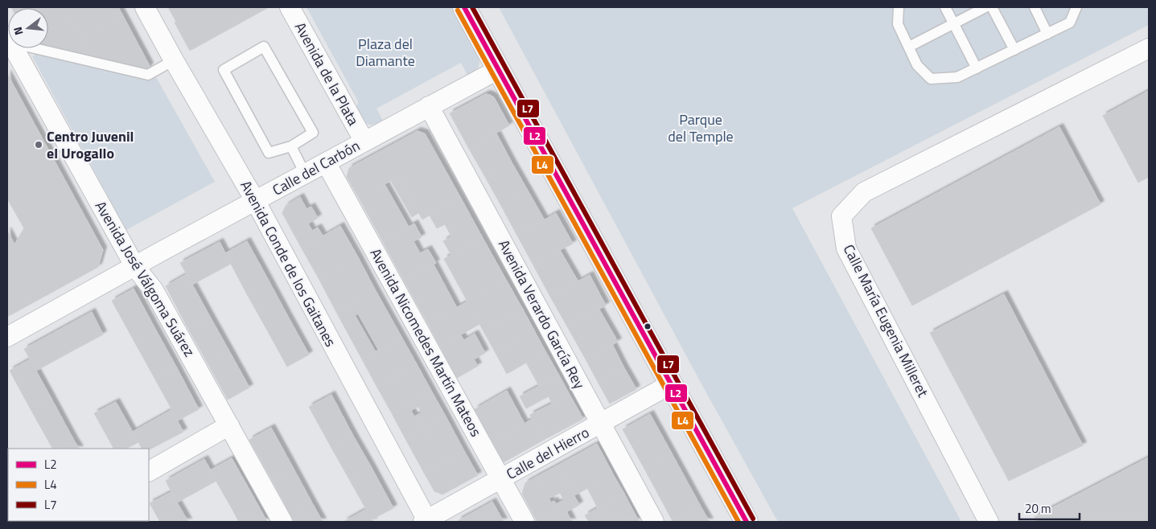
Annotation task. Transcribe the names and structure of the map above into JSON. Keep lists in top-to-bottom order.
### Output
{
  "streets": {
    "street": [
      "Avenida de la Plata",
      "Calle del Carbón",
      "Avenida Conde de los Gaitanes",
      "Avenida José Válgoma Suárez",
      "Avenida Verardo García Rey",
      "Calle María Eugenia Milleret",
      "Avenida Nicomedes Martín Mateos",
      "Calle del Hierro"
    ]
  },
  "crossings": [
    ["Avenida de la Plata", "Calle del Carbón"],
    ["Calle del Carbón", "Avenida Conde de los Gaitanes"],
    ["Calle del Carbón", "Avenida José Válgoma Suárez"],
    ["Calle del Carbón", "Avenida Verardo García Rey"],
    ["Calle del Carbón", "Avenida Nicomedes Martín Mateos"],
    ["Avenida Conde de los Gaitanes", "Calle del Hierro"],
    ["Avenida Verardo García Rey", "Calle del Hierro"],
    ["Avenida Nicomedes Martín Mateos", "Calle del Hierro"]
  ],
  "parks": ["Plaza del Diamante", "Parque del Temple"],
  "places": ["Centro Juvenil el Urogallo"],
  "lines": ["transit line L2", "transit line L7", "transit line L4"],
  "legend": ["L2", "L4", "L7"],
  "scale_bar": "20 m",
  "north": "left"
}
